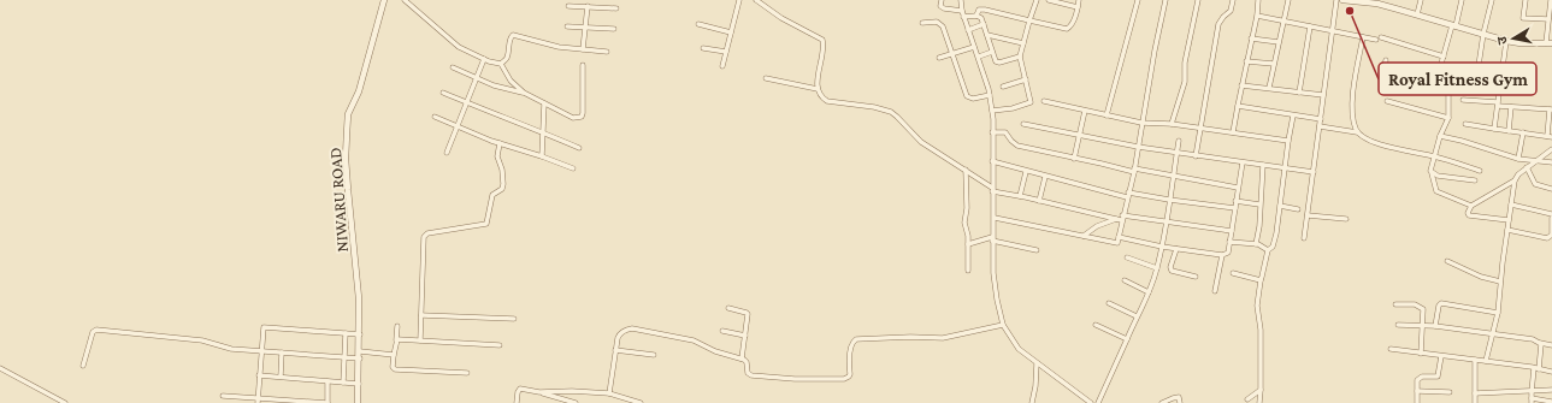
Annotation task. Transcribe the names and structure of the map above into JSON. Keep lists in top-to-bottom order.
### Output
{
  "streets": {
    "street": ["NIWARU ROAD"]
  },
  "places": ["Royal Fitness Gym"],
  "north": "left"
}
